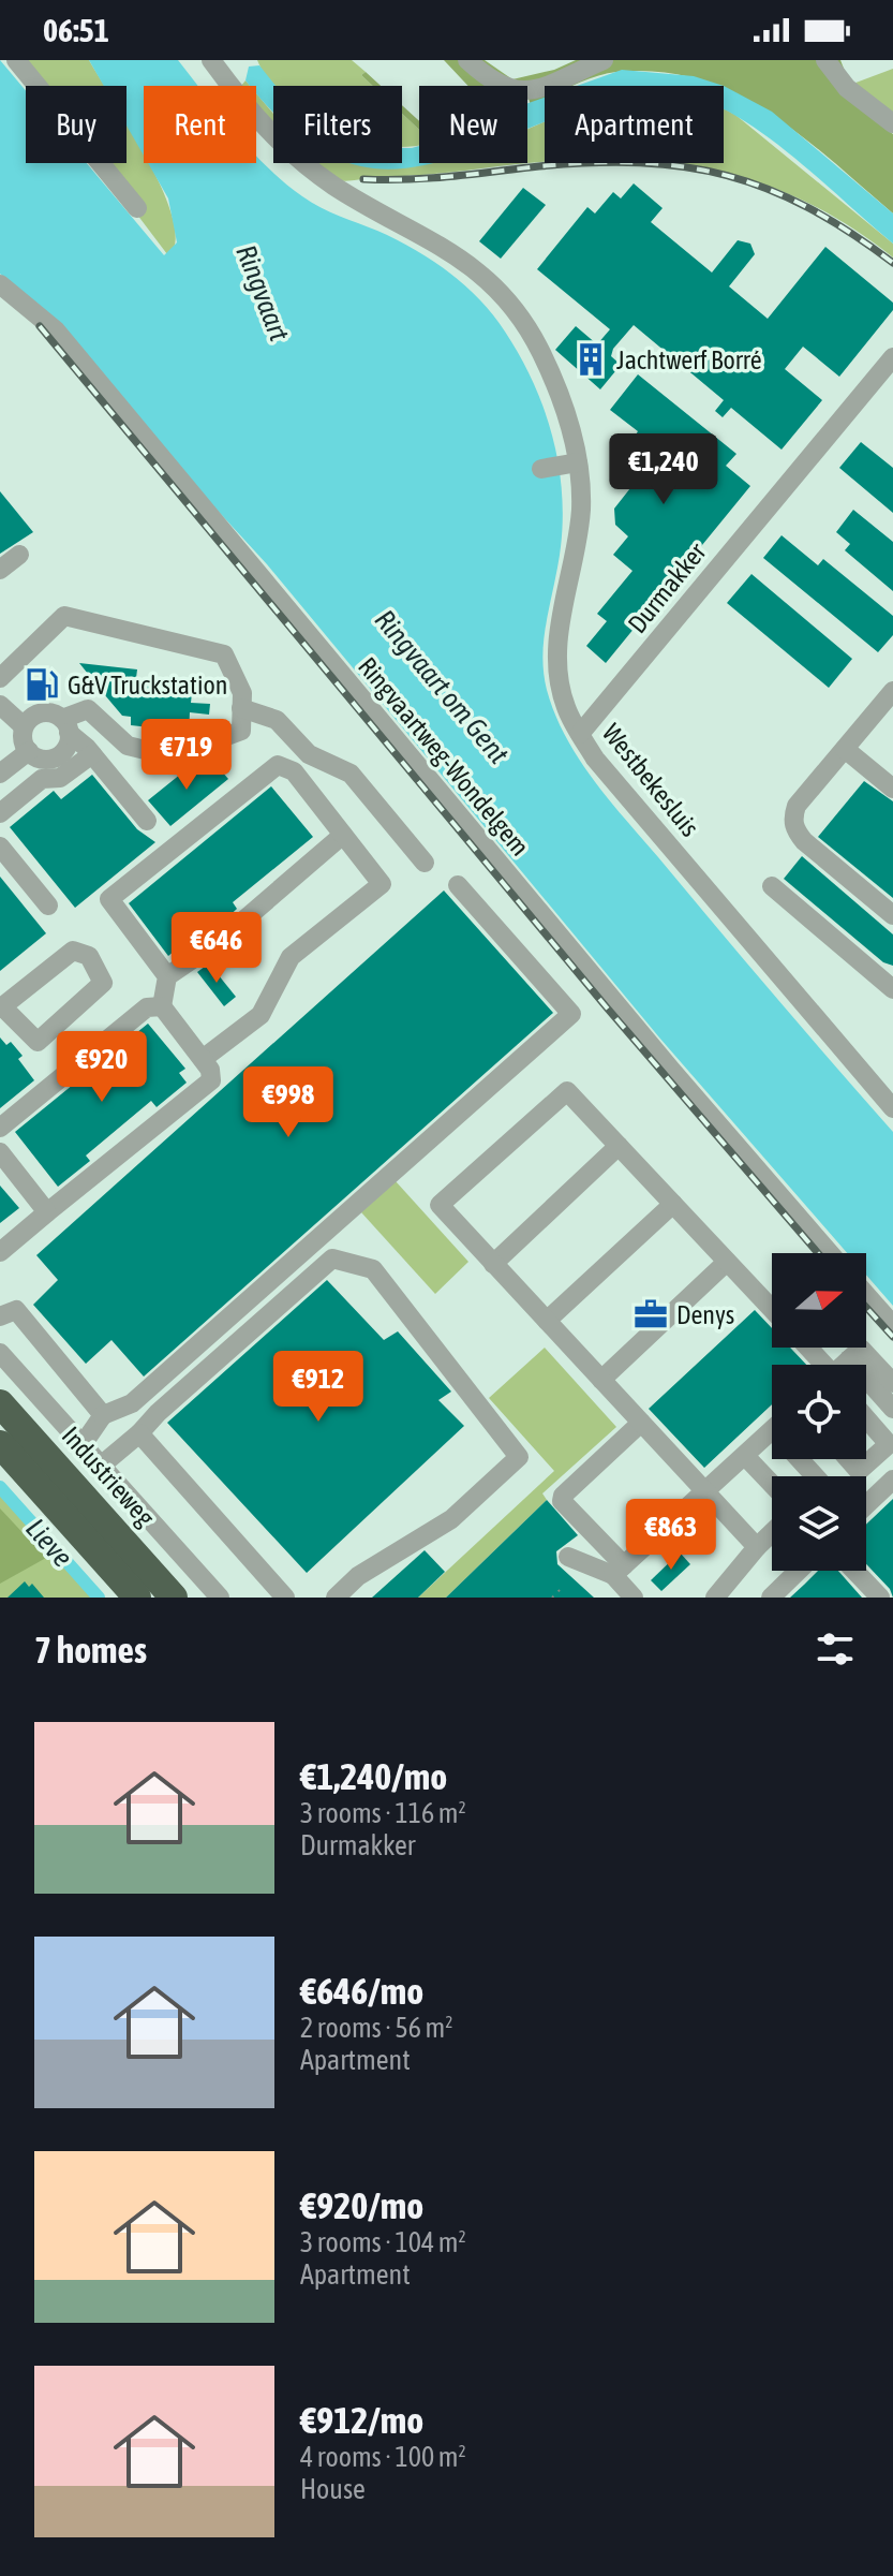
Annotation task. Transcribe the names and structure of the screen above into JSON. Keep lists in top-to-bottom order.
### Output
{
  "streets": {
    "highway": ["Industrieweg"],
    "street": ["Durmakker", "Ringvaartweg-Wondelgem", "Westbekesluis"]
  },
  "crossings": [
    ["Durmakker", "Westbekesluis"]
  ],
  "water": ["Ringvaart", "Ringvaart om Gent", "Lieve"],
  "places": {
    "building": ["Jachtwerf Borré"],
    "fuel station": ["G&V Truckstation"],
    "office": ["Denys"]
  },
  "north": "right",
  "page": {
    "status": "06:51",
    "chip": [
      "Buy",
      "Rent",
      "Filters",
      "New",
      "Apartment"
    ],
    "price": [
      "€1,240",
      "€719",
      "€646",
      "€920",
      "€998",
      "€912",
      "€863"
    ],
    "heading": "7 homes",
    "list": [
      {
        "name": "€1,240/mo",
        "note": "3 rooms · 116 m² · Durmakker"
      },
      {
        "name": "€646/mo",
        "note": "2 rooms · 56 m² · Apartment"
      },
      {
        "name": "€920/mo",
        "note": "3 rooms · 104 m² · Apartment"
      },
      {
        "name": "€912/mo",
        "note": "4 rooms · 100 m² · House"
      }
    ]
  }
}
